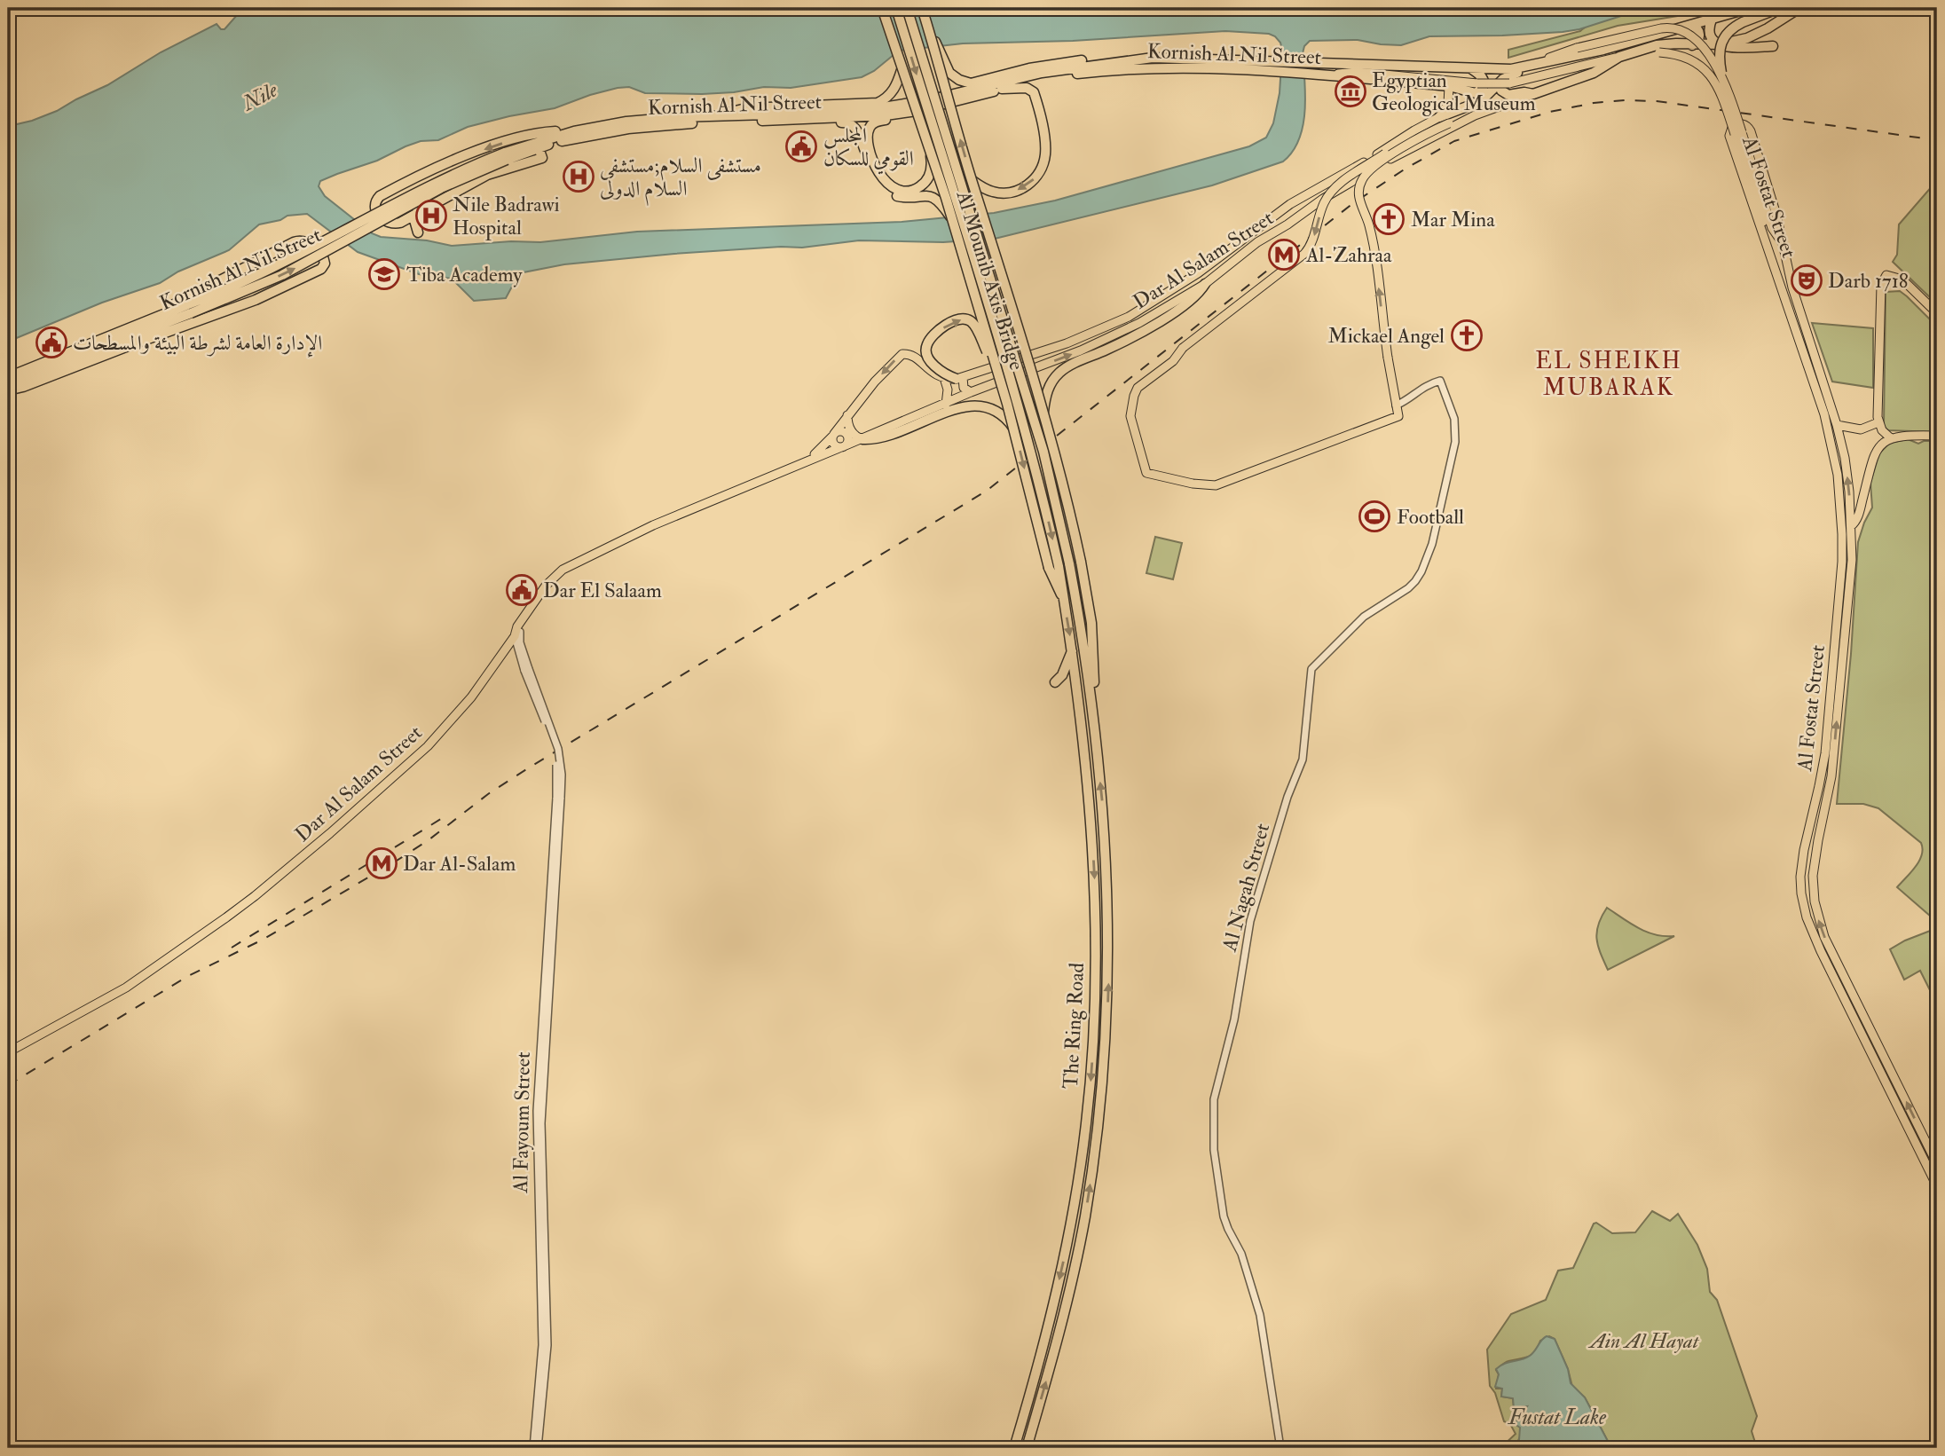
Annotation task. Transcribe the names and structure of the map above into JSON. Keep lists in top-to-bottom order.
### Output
{
  "streets": {
    "highway": ["Kornish Al Nil Street", "Al Mounib Axis Bridge", "The Ring Road"],
    "main road": ["Al Fostat Street", "Dar Al Salam Street"],
    "street": ["Al Nagah Street", "Al Fayoum Street"]
  },
  "crossings": [
    ["Al Mounib Axis Bridge", "The Ring Road"]
  ],
  "districts": ["EL SHEIKH MUBARAK"],
  "water": ["Nile", "Fustat Lake"],
  "parks": ["Ain Al Hayat"],
  "places": {
    "museum": ["Egyptian Geological Museum"],
    "public building": ["المجلس القومي للسكان", "الإدارة العامة لشرطة البيئة والمسطحات", "Dar El Salaam"],
    "hospital": ["مستشفى السلام;مستشفى السلام الدولى", "Nile Badrawi Hospital"],
    "church": ["Mar Mina", "Mickael Angel"],
    "metro station": ["Al-Zahraa", "Dar Al-Salam"],
    "school or university": ["Tiba Academy"],
    "theatre": ["Darb 1718"],
    "sports": ["Football"]
  }
}
